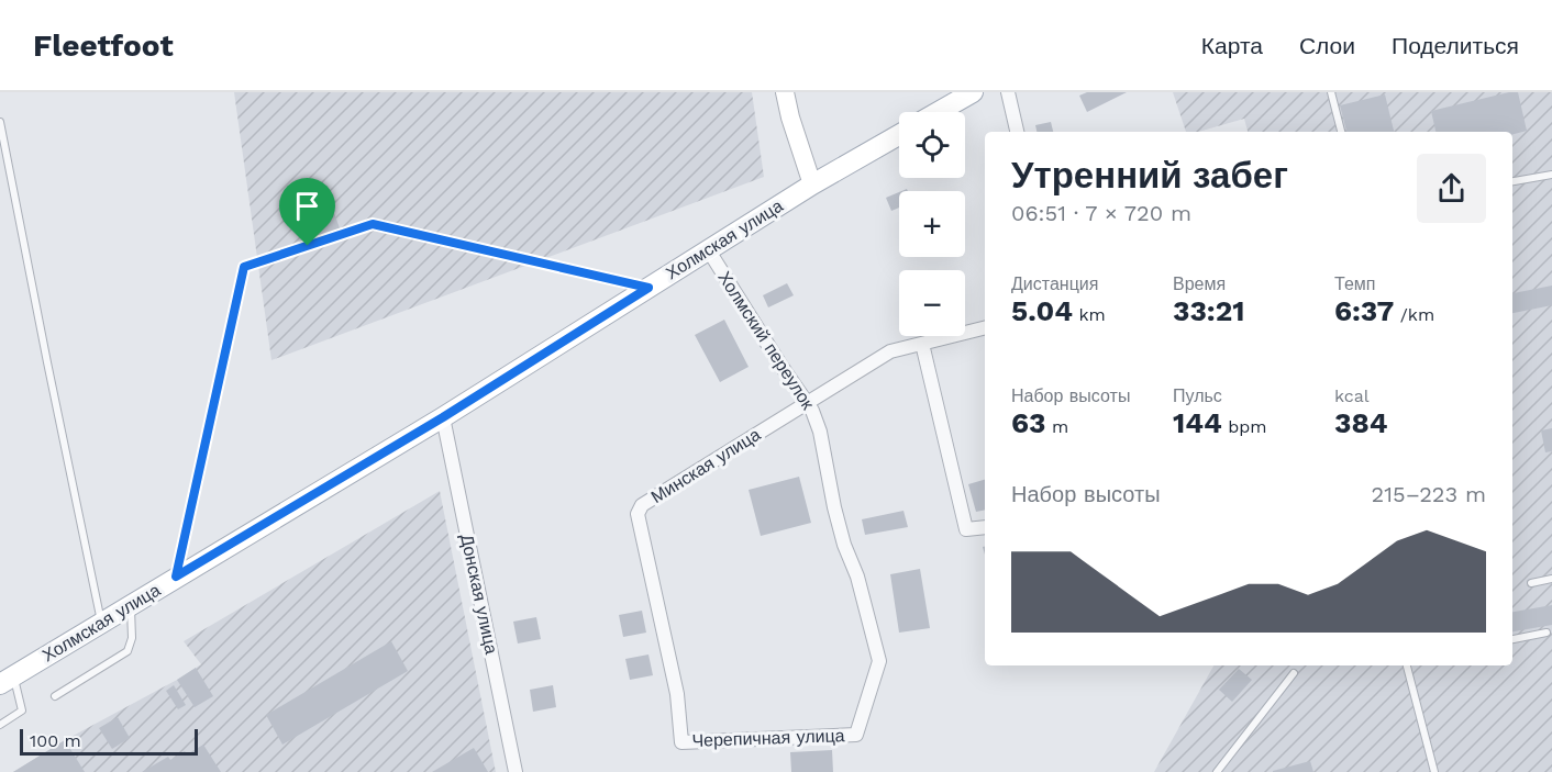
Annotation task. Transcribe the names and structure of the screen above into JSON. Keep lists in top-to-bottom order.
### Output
{
  "streets": {
    "main road": ["Холмская улица"],
    "street": [
      "Холмский переулок",
      "Минская улица",
      "Донская улица",
      "Черепичная улица"
    ]
  },
  "crossings": [
    ["Холмская улица", "Холмский переулок"],
    ["Холмская улица", "Донская улица"],
    ["Холмский переулок", "Минская улица"],
    ["Холмский переулок", "Черепичная улица"],
    ["Минская улица", "Черепичная улица"]
  ],
  "scale_bar": "100 m",
  "page": {
    "header": "Fleetfoot",
    "nav": ["Карта", "Слои", "Поделиться"],
    "map_buttons": ["+", "−"],
    "heading": ["Утренний забег", "06:51 · 7 × 720 m"],
    "stats": [
      ["Дистанция", "5.04 km"],
      ["Время", "33:21"],
      ["Темп", "6:37 /km"],
      ["Набор высоты", "63 m"],
      ["Пульс", "144 bpm"],
      ["kcal", "384"]
    ],
    "chart": ["Набор высоты", "215–223 m"],
    "scale": "100 m"
  }
}
